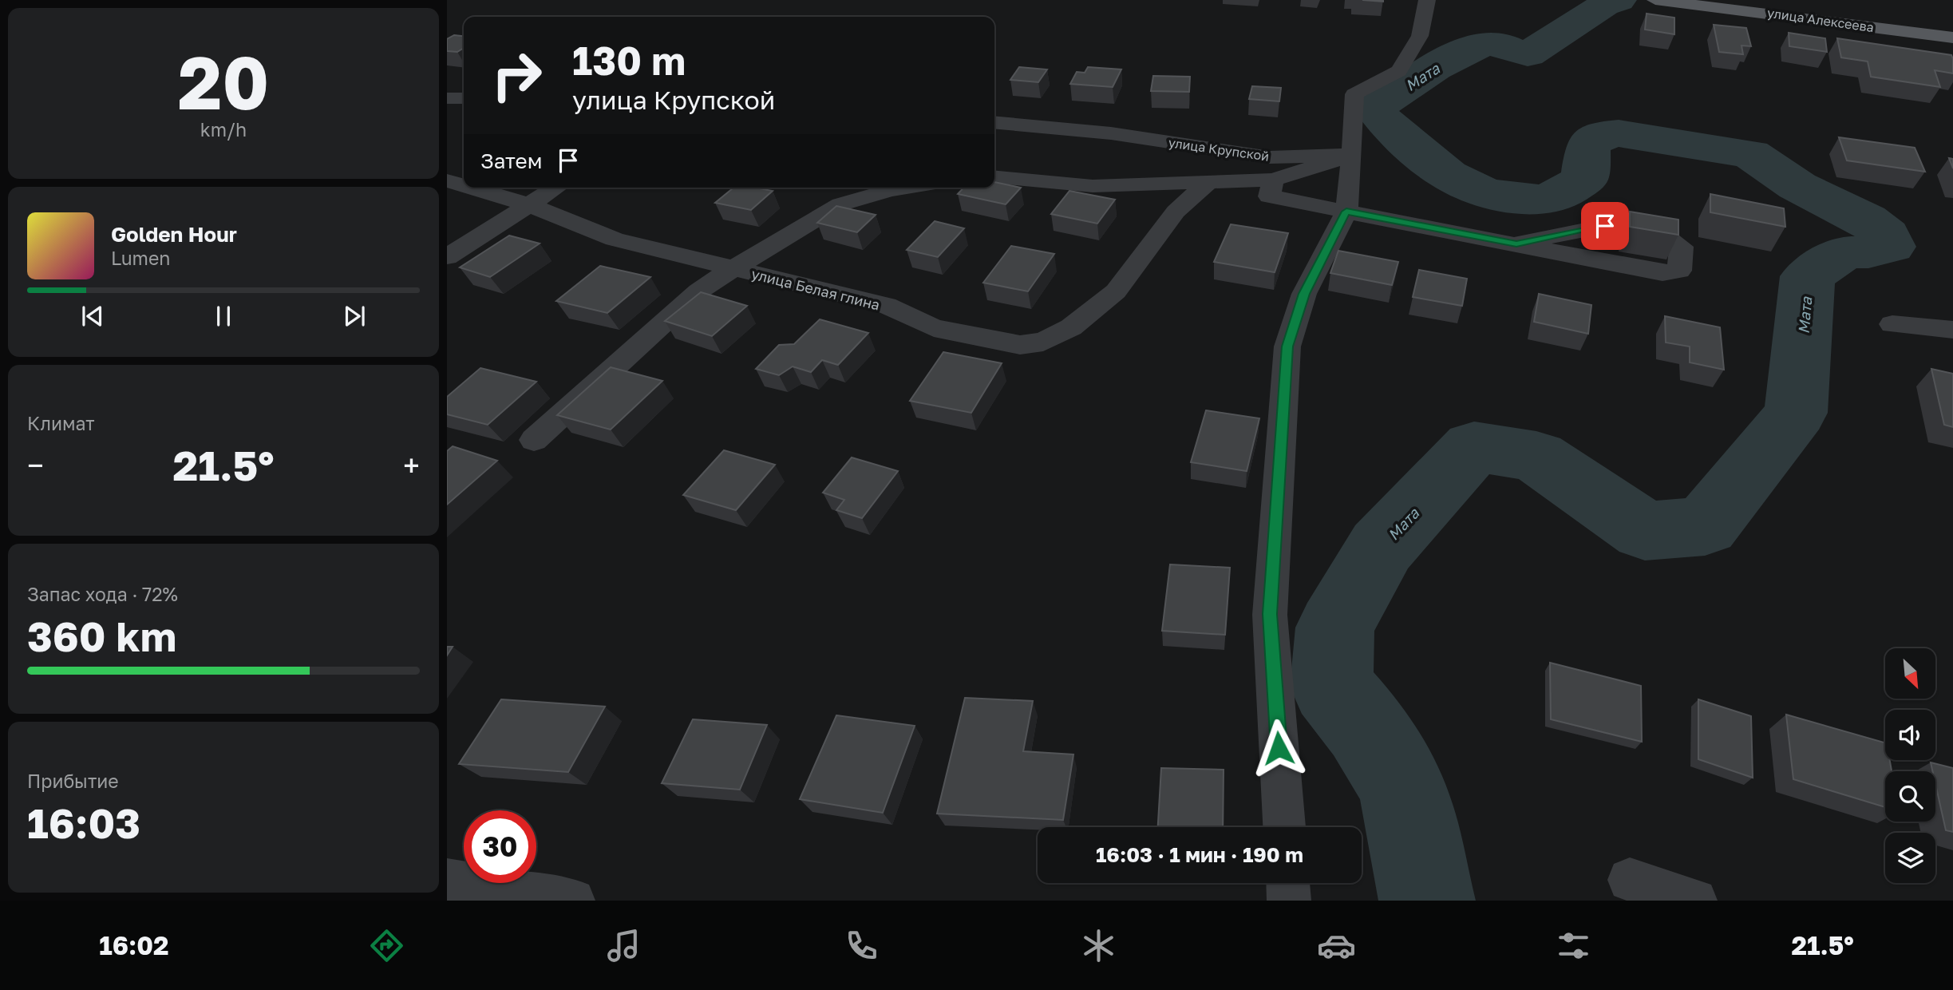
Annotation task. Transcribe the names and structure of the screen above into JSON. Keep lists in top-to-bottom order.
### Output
{
  "streets": {
    "main road": ["улица Алексеева"],
    "street": ["улица Крупской", "улица Белая глина"]
  },
  "water": ["Мата"],
  "north": "bottom right",
  "page": {
    "tile": [
      ["20", "km/h"],
      "Климат",
      ["Запас хода · 72%", "360 km"],
      ["Прибытие", "16:03"]
    ],
    "turn": ["130 m", "улица Крупской"],
    "then": "Затем",
    "song": ["Golden Hour", "Lumen"],
    "heat": ["−", "21.5°", "+"],
    "limit": "30",
    "trip": "16:03 · 1 мин · 190 m",
    "tabs": ["16:02", "21.5°"]
  }
}
